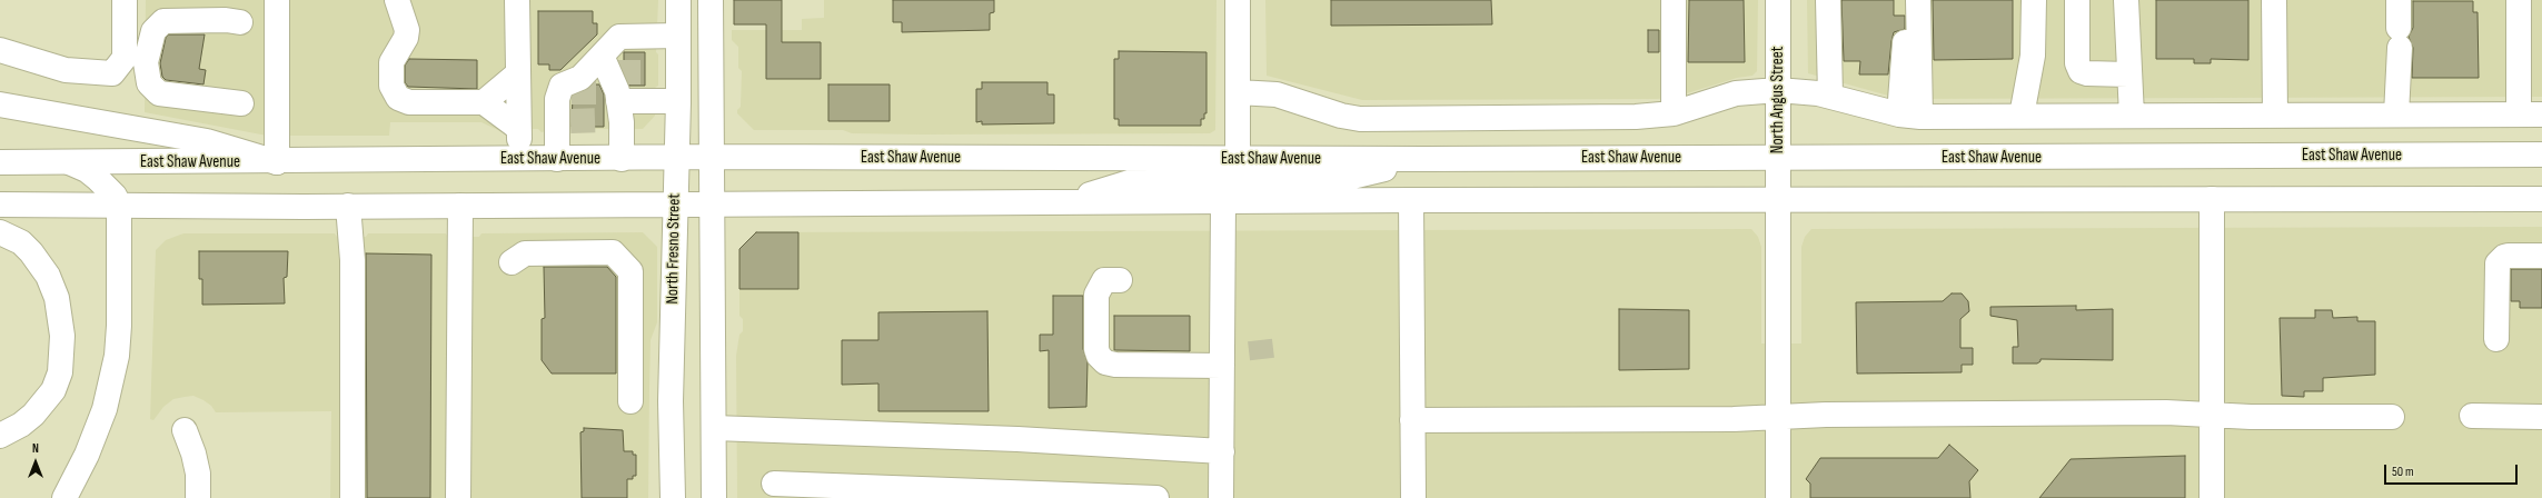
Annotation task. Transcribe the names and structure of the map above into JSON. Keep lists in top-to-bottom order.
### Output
{
  "streets": {
    "main road": ["North Angus Street", "East Shaw Avenue", "North Fresno Street"]
  },
  "crossings": [
    ["North Angus Street", "East Shaw Avenue"],
    ["East Shaw Avenue", "North Fresno Street"]
  ],
  "scale_bar": "50 m",
  "north": "top"
}
